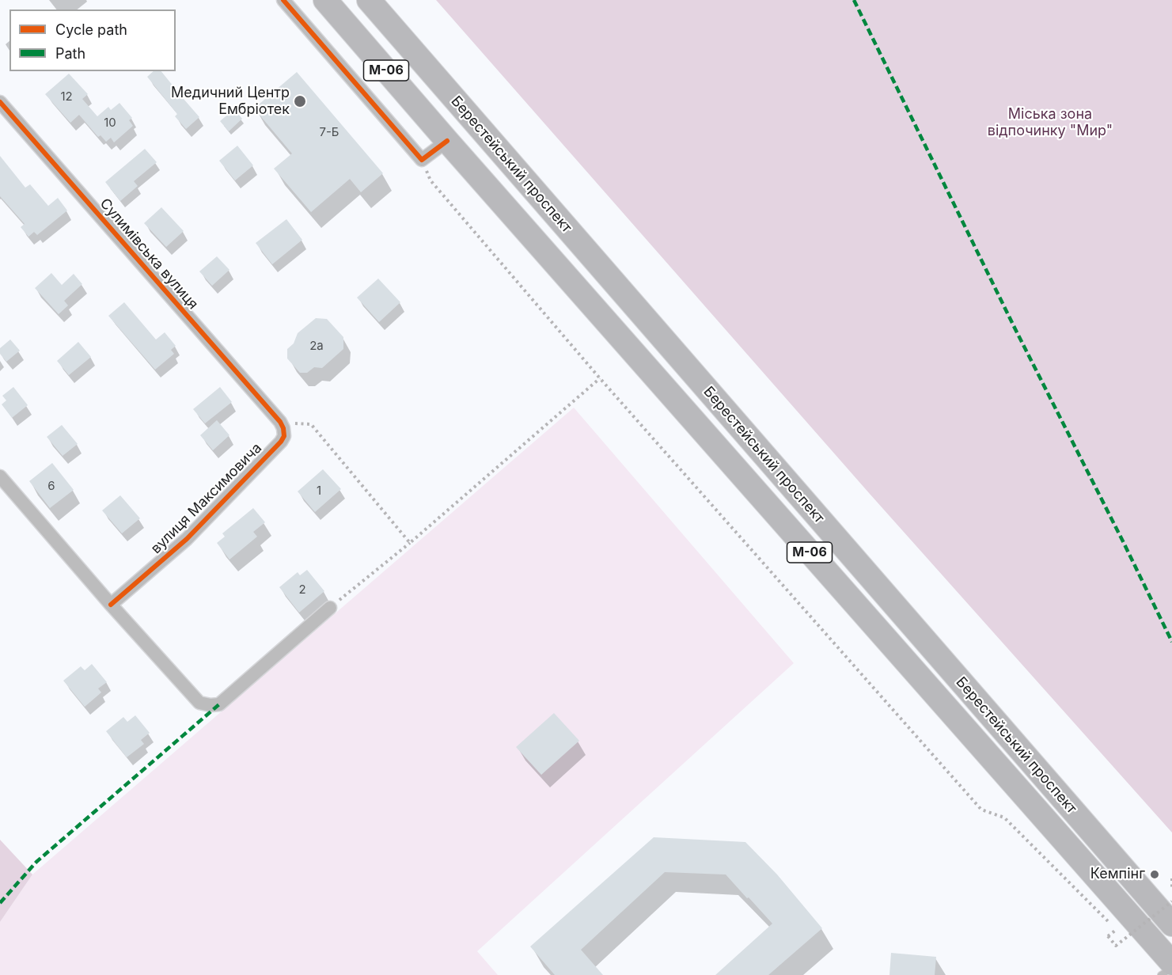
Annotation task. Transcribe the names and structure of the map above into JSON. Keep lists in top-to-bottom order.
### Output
{
  "streets": {
    "highway": ["М-06", "Берестейський проспект"],
    "street": ["Сулимівська вулиця", "вулиця Максимовича"]
  },
  "crossings": [
    ["М-06", "Берестейський проспект"],
    ["Сулимівська вулиця", "вулиця Максимовича"]
  ],
  "parks": ["Міська зона відпочинку \"Мир\""],
  "places": ["Медичний Центр Ембріотек", "Кемпінг"],
  "house_numbers": [
    "12",
    "10",
    "7-Б",
    "2а",
    "6",
    "1",
    "2"
  ],
  "legend": ["Cycle path", "Path"]
}
